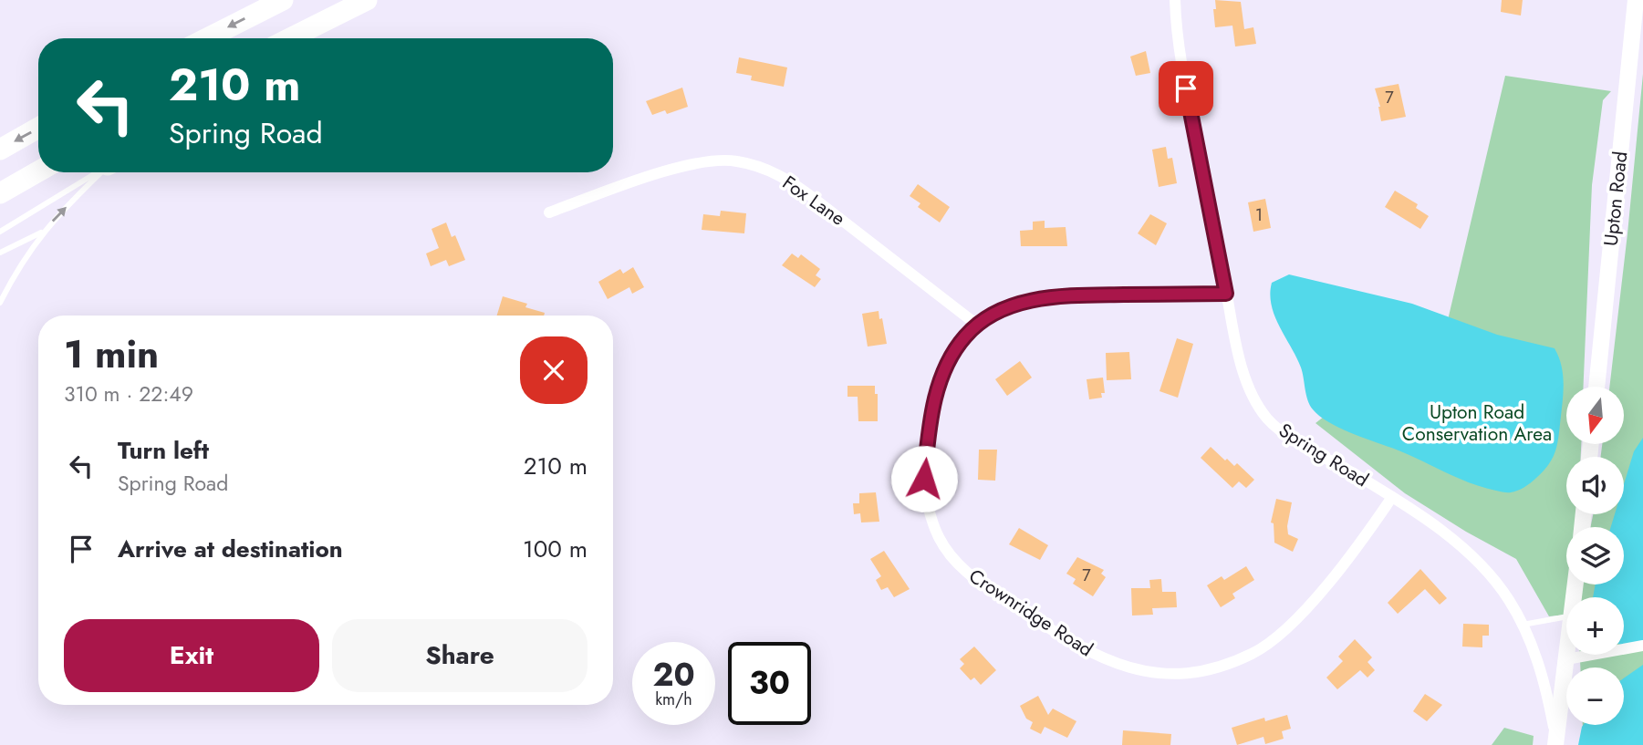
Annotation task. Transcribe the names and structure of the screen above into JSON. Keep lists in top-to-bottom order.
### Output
{
  "streets": {
    "main road": ["Upton Road"],
    "street": ["Fox Lane", "Spring Road", "Crownridge Road"]
  },
  "crossings": [
    ["Fox Lane", "Crownridge Road"],
    ["Spring Road", "Crownridge Road"]
  ],
  "parks": ["Upton Road Conservation Area"],
  "house_numbers": ["7", "1", "7"],
  "north": "bottom",
  "page": {
    "turn": ["210 m", "Spring Road"],
    "heading": ["1 min", "310 m · 22:49"],
    "map_buttons": ["+", "−"],
    "list": [
      {
        "name": "Turn left",
        "note": "Spring Road",
        "value": "210 m"
      },
      {
        "name": "Arrive at destination",
        "value": "100 m"
      }
    ],
    "buttons": ["Exit", "Share"],
    "speed": "20 km/h",
    "limit": "30"
  }
}
